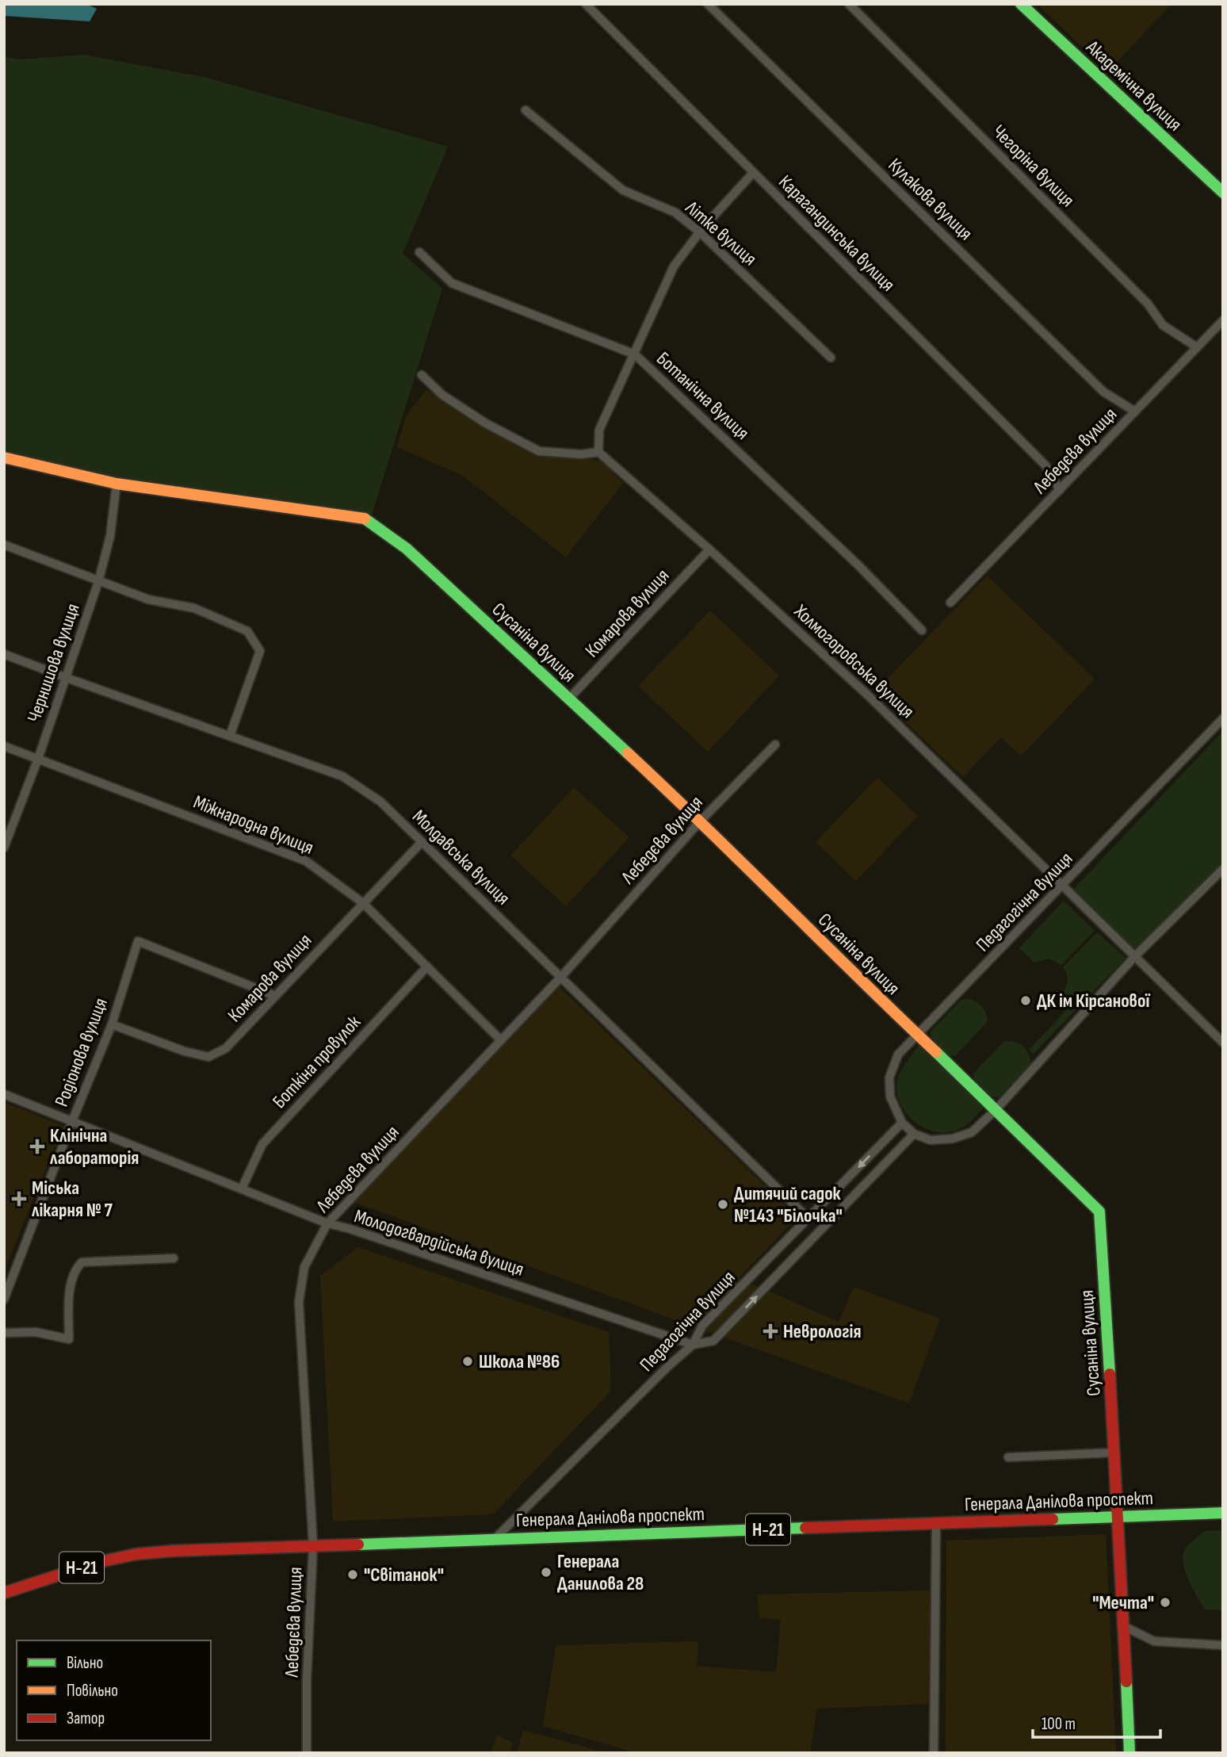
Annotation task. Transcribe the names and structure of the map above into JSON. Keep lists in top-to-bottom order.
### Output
{
  "streets": {
    "street": [
      "Академічна вулиця",
      "Чегоріна вулиця",
      "Кулакова вулиця",
      "Літке вулиця",
      "Карагандинська вулиця",
      "Ботанічна вулиця",
      "Лебедєва вулиця",
      "Комарова вулиця",
      "Сусаніна вулиця",
      "Холмогоровська вулиця",
      "Чернишова вулиця",
      "Міжнародна вулиця",
      "Молдавська вулиця",
      "Педагогічна вулиця",
      "Родіонова вулиця",
      "Боткіна провулок",
      "Молодогвардійська вулиця",
      "Генерала Данілова проспект",
      "Н-21"
    ]
  },
  "crossings": [
    ["Чегоріна вулиця", "Лебедєва вулиця"],
    ["Кулакова вулиця", "Лебедєва вулиця"],
    ["Карагандинська вулиця", "Лебедєва вулиця"],
    ["Лебедєва вулиця", "Сусаніна вулиця"],
    ["Лебедєва вулиця", "Міжнародна вулиця"],
    ["Лебедєва вулиця", "Молдавська вулиця"],
    ["Лебедєва вулиця", "Молодогвардійська вулиця"],
    ["Лебедєва вулиця", "Генерала Данілова проспект"],
    ["Комарова вулиця", "Сусаніна вулиця"],
    ["Комарова вулиця", "Холмогоровська вулиця"],
    ["Комарова вулиця", "Міжнародна вулиця"],
    ["Комарова вулиця", "Молдавська вулиця"],
    ["Комарова вулиця", "Родіонова вулиця"],
    ["Сусаніна вулиця", "Чернишова вулиця"],
    ["Сусаніна вулиця", "Педагогічна вулиця"],
    ["Сусаніна вулиця", "Генерала Данілова проспект"],
    ["Холмогоровська вулиця", "Педагогічна вулиця"],
    ["Чернишова вулиця", "Міжнародна вулиця"],
    ["Чернишова вулиця", "Молдавська вулиця"],
    ["Міжнародна вулиця", "Боткіна провулок"],
    ["Молдавська вулиця", "Педагогічна вулиця"],
    ["Педагогічна вулиця", "Молодогвардійська вулиця"],
    ["Педагогічна вулиця", "Генерала Данілова проспект"],
    ["Родіонова вулиця", "Молодогвардійська вулиця"],
    ["Боткіна провулок", "Молодогвардійська вулиця"]
  ],
  "places": {
    "other": [
      "ДК ім Кірсанової",
      "Дитячий садок №143 \"Білочка\"",
      "Школа №86",
      "Генерала Данилова 28",
      "\"Світанок\"",
      "\"Мечта\""
    ],
    "health": ["Клінічна лабораторія", "Міська лікарня № 7", "Неврологія"]
  },
  "legend": ["Вільно", "Повільно", "Затор"],
  "scale_bar": "100 m"
}
